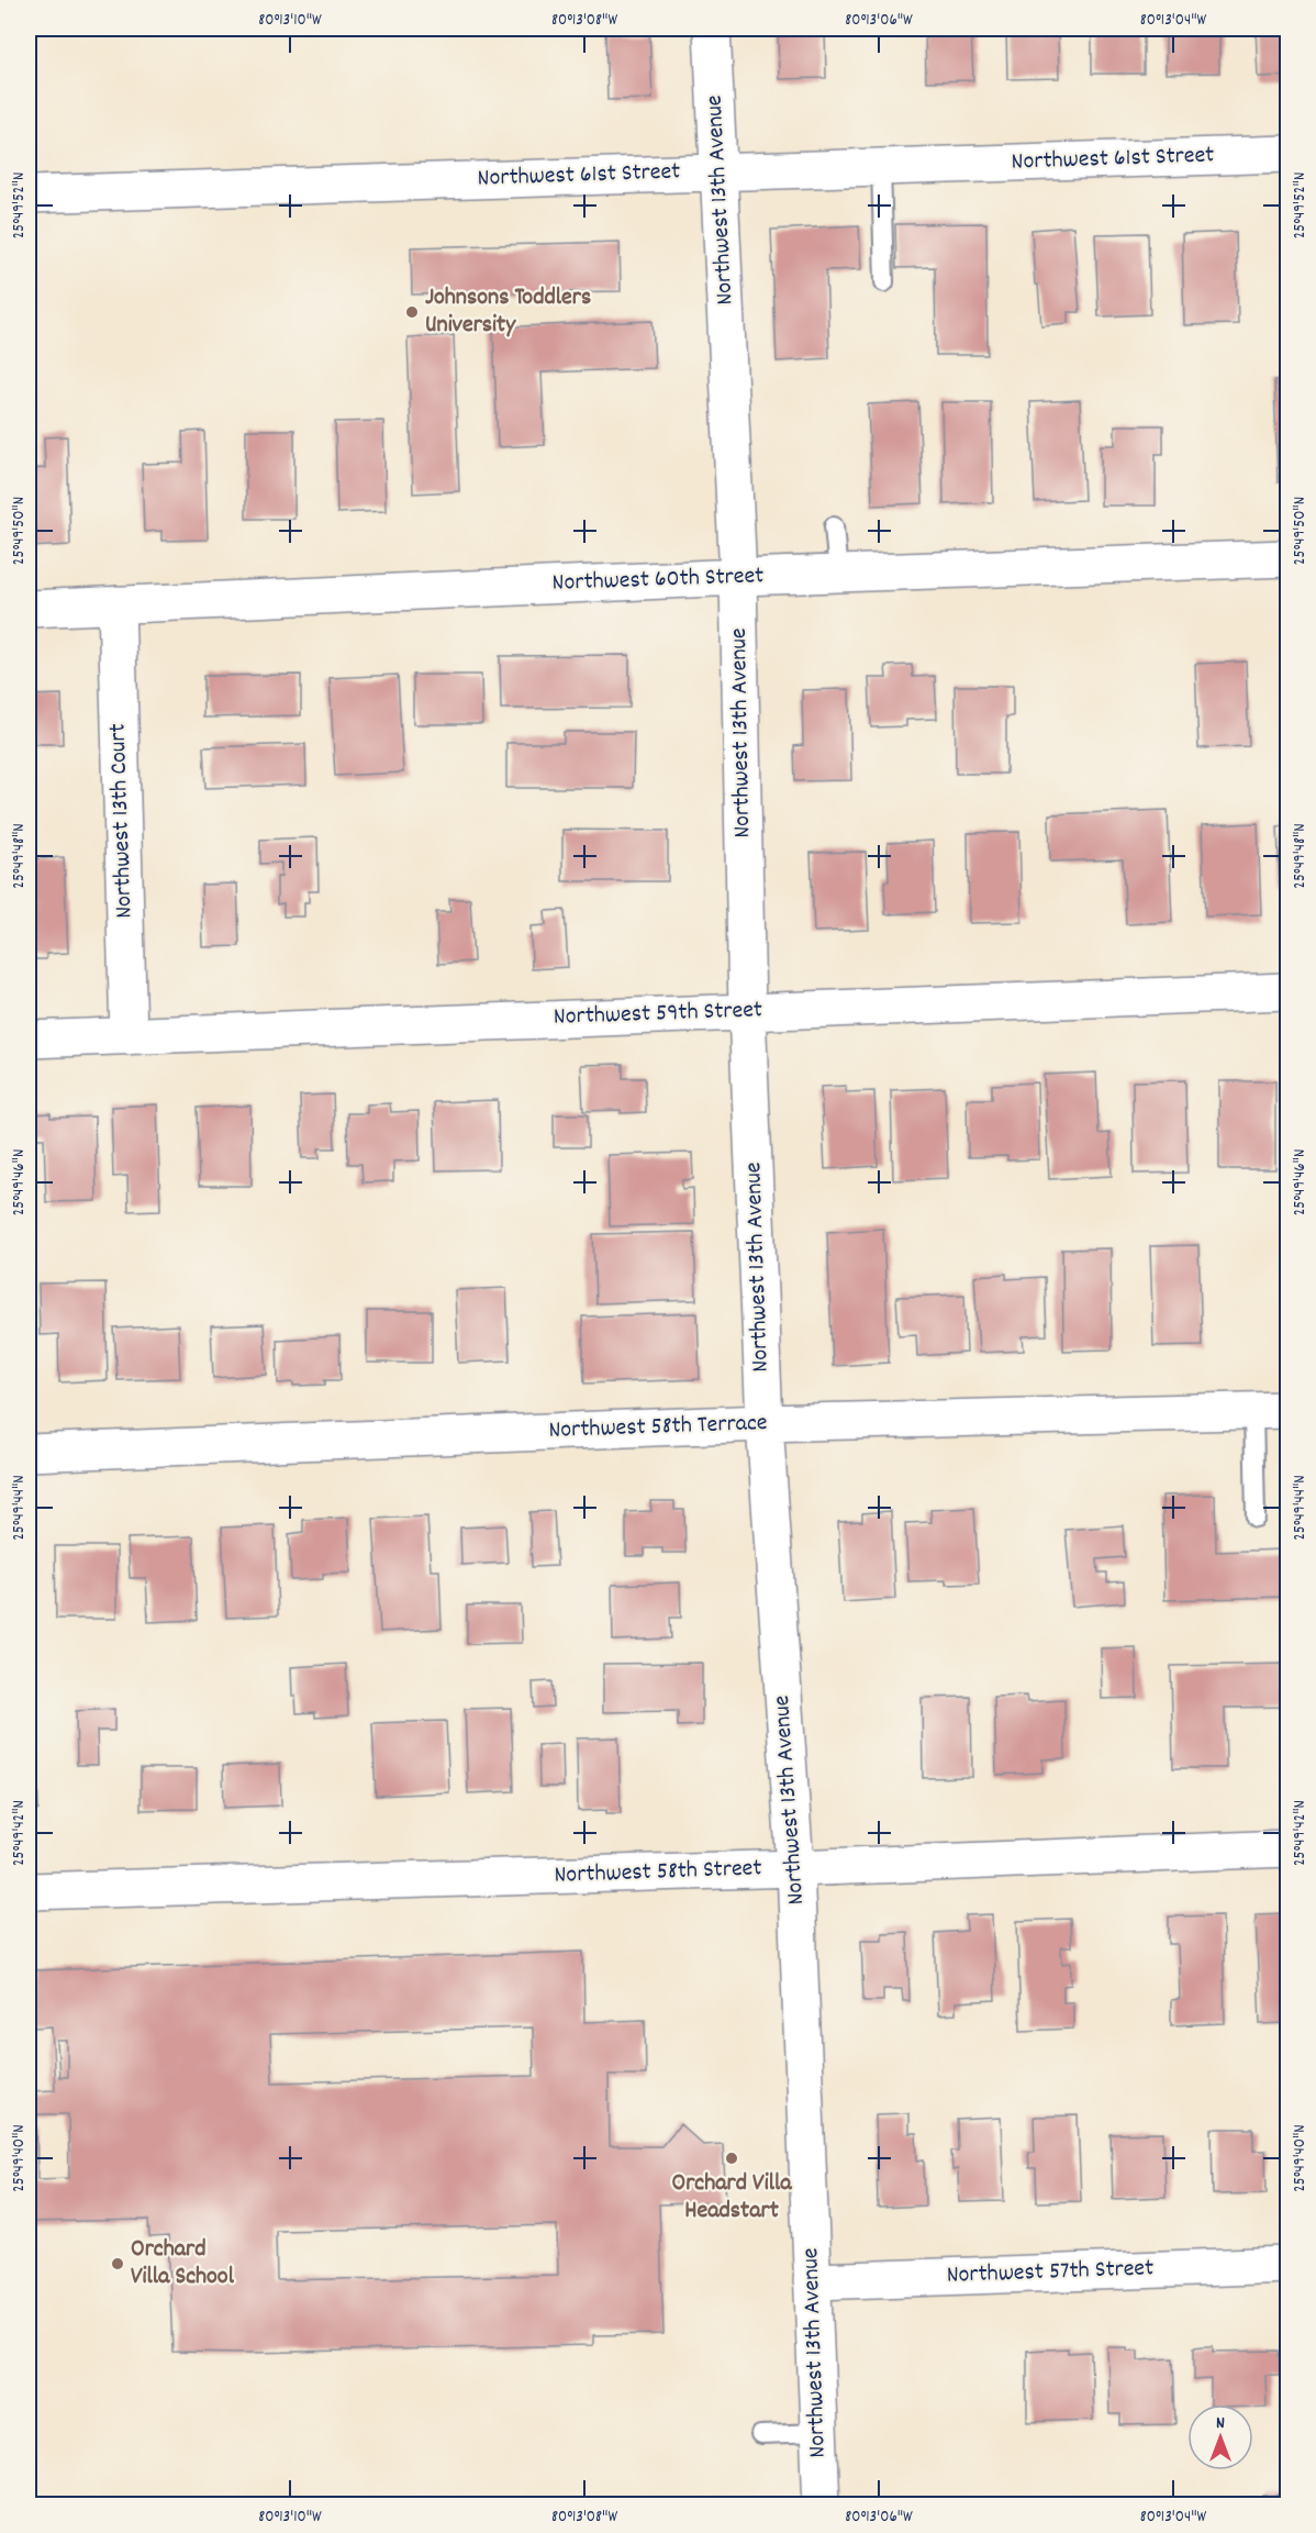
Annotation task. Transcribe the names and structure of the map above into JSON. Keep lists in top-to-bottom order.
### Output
{
  "streets": {
    "street": [
      "Northwest 61st Street",
      "Northwest 13th Avenue",
      "Northwest 60th Street",
      "Northwest 13th Court",
      "Northwest 59th Street",
      "Northwest 58th Terrace",
      "Northwest 58th Street",
      "Northwest 57th Street"
    ]
  },
  "crossings": [
    ["Northwest 61st Street", "Northwest 13th Avenue"],
    ["Northwest 13th Avenue", "Northwest 60th Street"],
    ["Northwest 13th Avenue", "Northwest 59th Street"],
    ["Northwest 13th Avenue", "Northwest 58th Terrace"],
    ["Northwest 13th Avenue", "Northwest 58th Street"],
    ["Northwest 13th Avenue", "Northwest 57th Street"],
    ["Northwest 60th Street", "Northwest 13th Court"],
    ["Northwest 13th Court", "Northwest 59th Street"]
  ],
  "places": ["Johnsons Toddlers University", "Orchard Villa Headstart", "Orchard Villa School"],
  "north": "top",
  "coordinates": [
    "80°13'10\"W",
    "80°13'08\"W",
    "80°13'06\"W",
    "80°13'04\"W",
    "25°49'52\"N",
    "25°49'50\"N",
    "25°49'48\"N",
    "25°49'46\"N",
    "25°49'44\"N",
    "25°49'42\"N",
    "25°49'40\"N"
  ]
}
